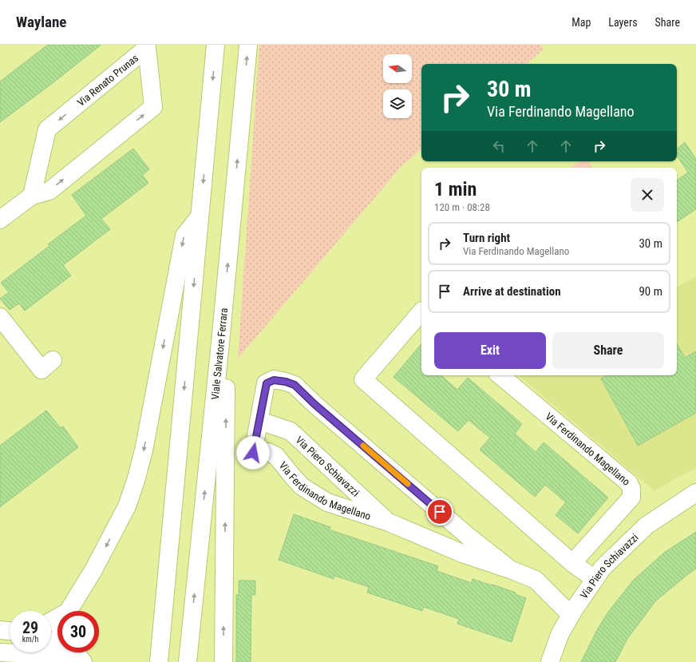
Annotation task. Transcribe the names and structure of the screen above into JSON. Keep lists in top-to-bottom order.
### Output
{
  "streets": {
    "main road": [
      "Via Renato Prunas",
      "Viale Salvatore Ferrara",
      "Via Ferdinando Magellano",
      "Via Piero Schiavazzi"
    ]
  },
  "crossings": [
    ["Via Ferdinando Magellano", "Via Piero Schiavazzi"]
  ],
  "north": "left",
  "page": {
    "header": "Waylane",
    "nav": ["Map", "Layers", "Share"],
    "turn": ["30 m", "Via Ferdinando Magellano"],
    "heading": ["1 min", "120 m · 08:28"],
    "list": [
      {
        "name": "Turn right",
        "note": "Via Ferdinando Magellano",
        "value": "30 m"
      },
      {
        "name": "Arrive at destination",
        "value": "90 m"
      }
    ],
    "buttons": ["Exit", "Share"],
    "speed": "29 km/h",
    "limit": "30"
  }
}
